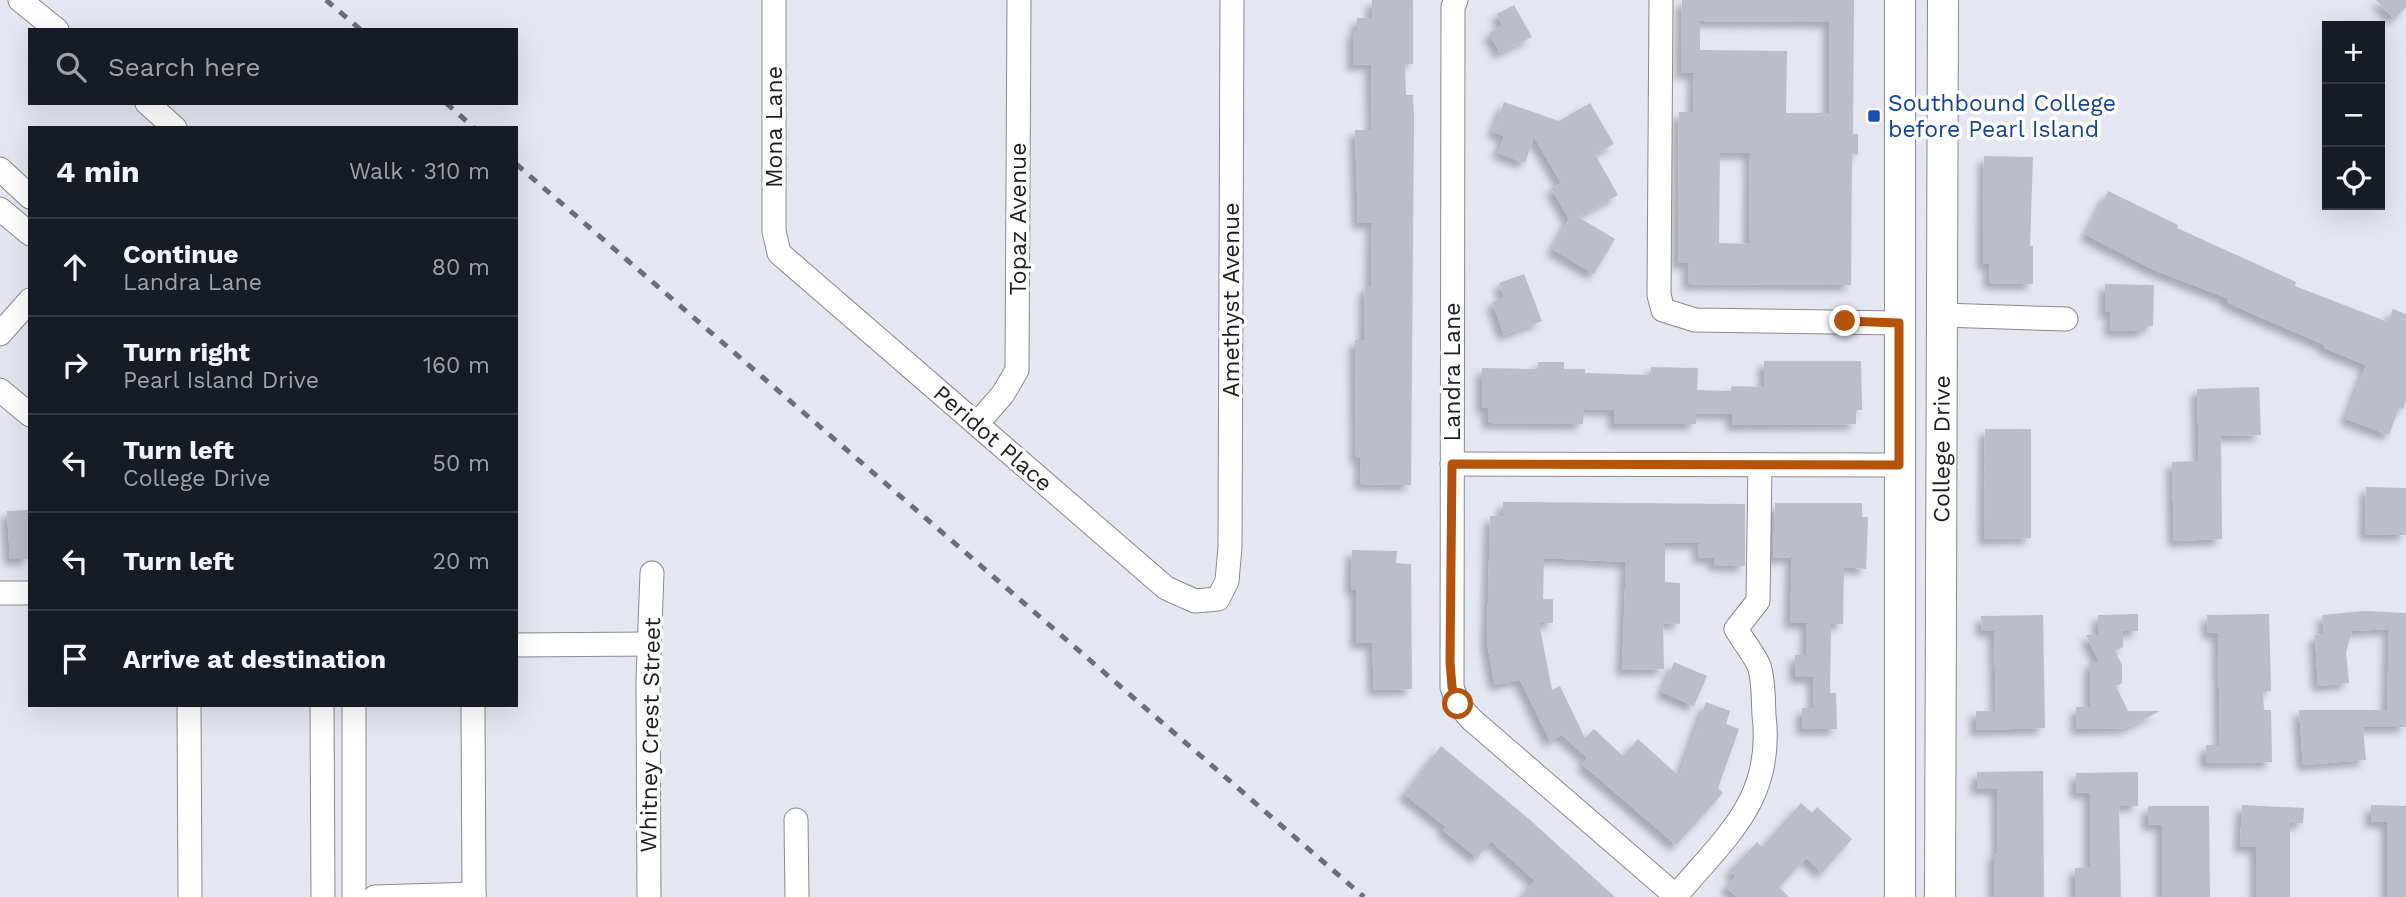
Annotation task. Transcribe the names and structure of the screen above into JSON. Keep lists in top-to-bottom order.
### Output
{
  "streets": {
    "main road": ["College Drive"],
    "street": [
      "Mona Lane",
      "Topaz Avenue",
      "Amethyst Avenue",
      "Landra Lane",
      "Peridot Place",
      "Whitney Crest Street"
    ]
  },
  "crossings": [
    ["Mona Lane", "Peridot Place"],
    ["Topaz Avenue", "Peridot Place"],
    ["Amethyst Avenue", "Peridot Place"]
  ],
  "places": {
    "transit": ["Southbound College before Pearl Island"]
  },
  "page": {
    "map_buttons": ["+", "−"],
    "search": "Search here",
    "heading": ["4 min", "Walk · 310 m"],
    "list": [
      ["Continue", "Landra Lane", "80 m"],
      ["Turn right", "Pearl Island Drive", "160 m"],
      ["Turn left", "College Drive", "50 m"],
      ["Turn left", "20 m"],
      "Arrive at destination"
    ]
  }
}
